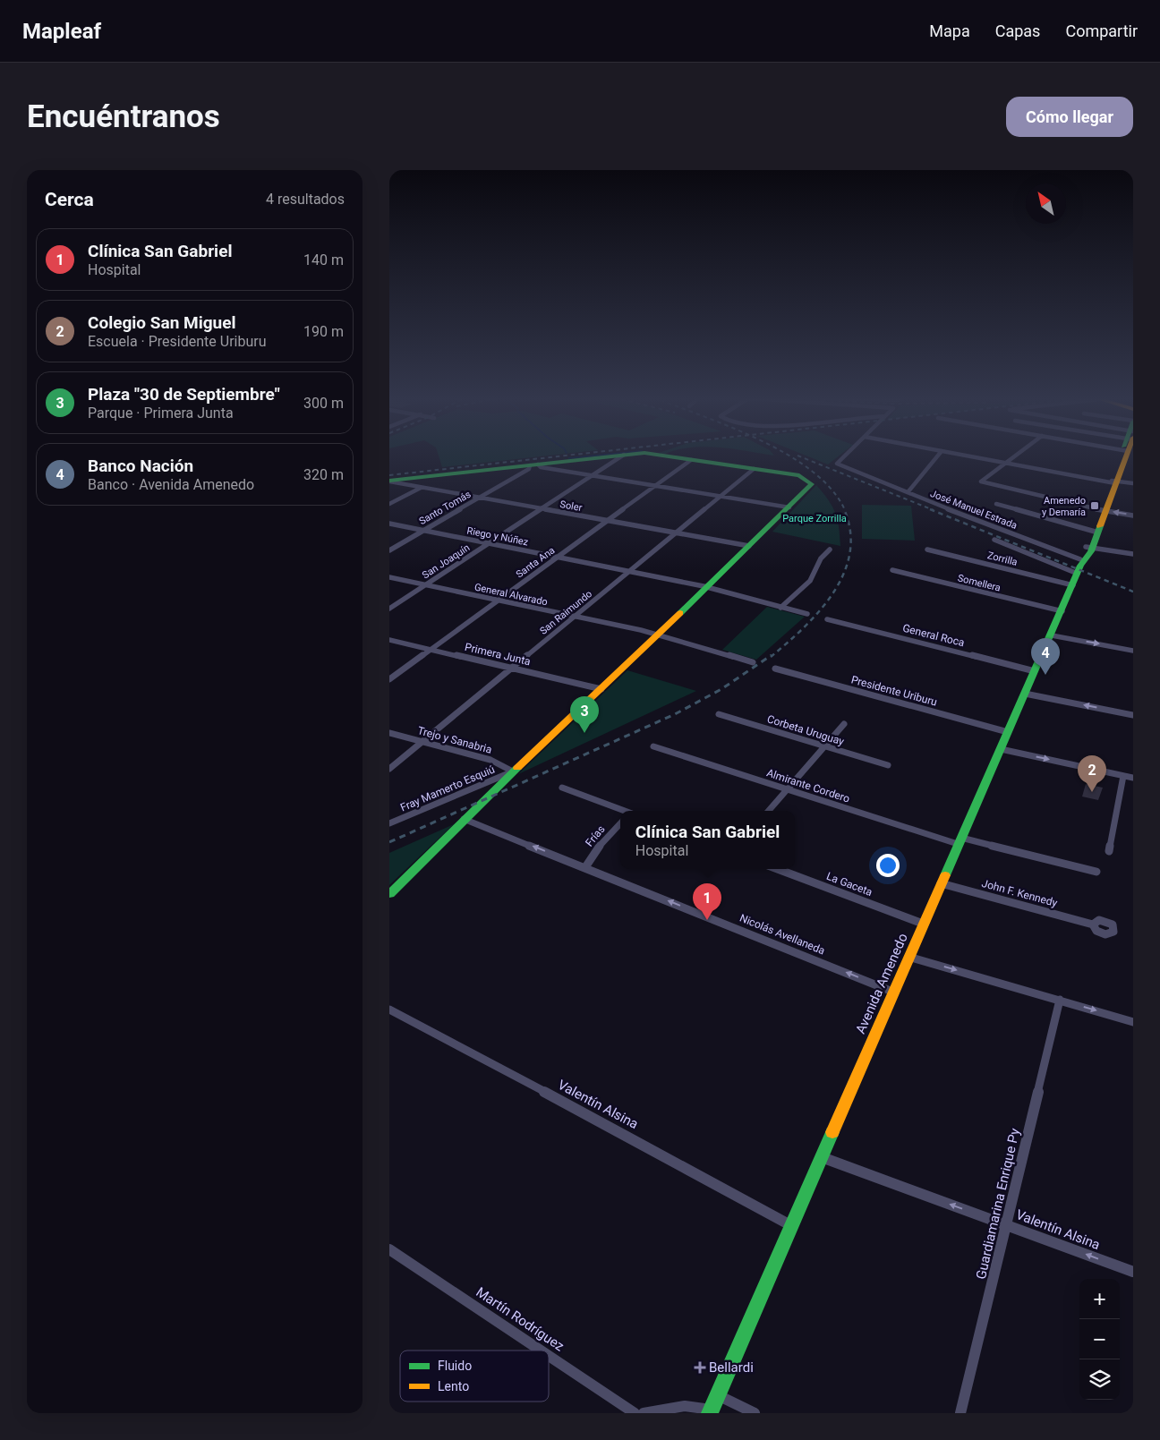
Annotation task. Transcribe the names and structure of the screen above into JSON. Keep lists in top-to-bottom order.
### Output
{
  "streets": {
    "street": [
      "Soler",
      "Santo Tomás",
      "José Manuel Estrada",
      "Riego y Núñez",
      "Zorrilla",
      "San Joaquín",
      "Santa Ana",
      "Somellera",
      "General Alvarado",
      "San Raimundo",
      "General Roca",
      "Primera Junta",
      "Presidente Uriburu",
      "Corbeta Uruguay",
      "Trejo y Sanabria",
      "Almirante Cordero",
      "Fray Mamerto Esquiú",
      "Frías",
      "La Gaceta",
      "John F. Kennedy",
      "Nicolás Avellaneda",
      "Avenida Amenedo",
      "Valentín Alsina",
      "Guardiamarina Enrique Py",
      "Martín Rodríguez"
    ]
  },
  "crossings": [
    ["Soler", "Santo Tomás"],
    ["Soler", "San Joaquín"],
    ["Soler", "Santa Ana"],
    ["Soler", "San Raimundo"],
    ["Santo Tomás", "Riego y Núñez"],
    ["José Manuel Estrada", "Avenida Amenedo"],
    ["Riego y Núñez", "San Joaquín"],
    ["Riego y Núñez", "Santa Ana"],
    ["Riego y Núñez", "San Raimundo"],
    ["Zorrilla", "Avenida Amenedo"],
    ["San Joaquín", "General Alvarado"],
    ["Santa Ana", "General Alvarado"],
    ["Santa Ana", "Primera Junta"],
    ["Somellera", "Avenida Amenedo"],
    ["General Alvarado", "San Raimundo"],
    ["San Raimundo", "Primera Junta"],
    ["San Raimundo", "Trejo y Sanabria"],
    ["General Roca", "Avenida Amenedo"],
    ["Presidente Uriburu", "Avenida Amenedo"],
    ["Trejo y Sanabria", "Fray Mamerto Esquiú"],
    ["Almirante Cordero", "Avenida Amenedo"],
    ["Frías", "Nicolás Avellaneda"],
    ["La Gaceta", "Avenida Amenedo"],
    ["John F. Kennedy", "Avenida Amenedo"],
    ["Nicolás Avellaneda", "Avenida Amenedo"],
    ["Avenida Amenedo", "Valentín Alsina"],
    ["Valentín Alsina", "Guardiamarina Enrique Py"]
  ],
  "one_way": ["Nicolás Avellaneda", "Valentín Alsina"],
  "parks": ["Parque Zorrilla"],
  "places": {
    "transit": ["Amenedo y Demaría"],
    "health": ["Bellardi"]
  },
  "legend": ["Fluido", "Lento"],
  "north": "top left",
  "page": {
    "header": "Mapleaf",
    "nav": ["Mapa", "Capas", "Compartir"],
    "buttons": "Cómo llegar",
    "title": "Encuéntranos",
    "heading": ["Cerca", "4 resultados"],
    "list": [
      {
        "mark": "1",
        "name": "Clínica San Gabriel",
        "note": "Hospital",
        "value": "140 m"
      },
      {
        "mark": "2",
        "name": "Colegio San Miguel",
        "note": "Escuela · Presidente Uriburu",
        "value": "190 m"
      },
      {
        "mark": "3",
        "name": "Plaza \"30 de Septiembre\"",
        "note": "Parque · Primera Junta",
        "value": "300 m"
      },
      {
        "mark": "4",
        "name": "Banco Nación",
        "note": "Banco · Avenida Amenedo",
        "value": "320 m"
      }
    ],
    "pins": [
      "4",
      "3",
      "2",
      "1"
    ],
    "popup": ["Clínica San Gabriel", "Hospital"],
    "map_buttons": ["+", "−"]
  }
}
